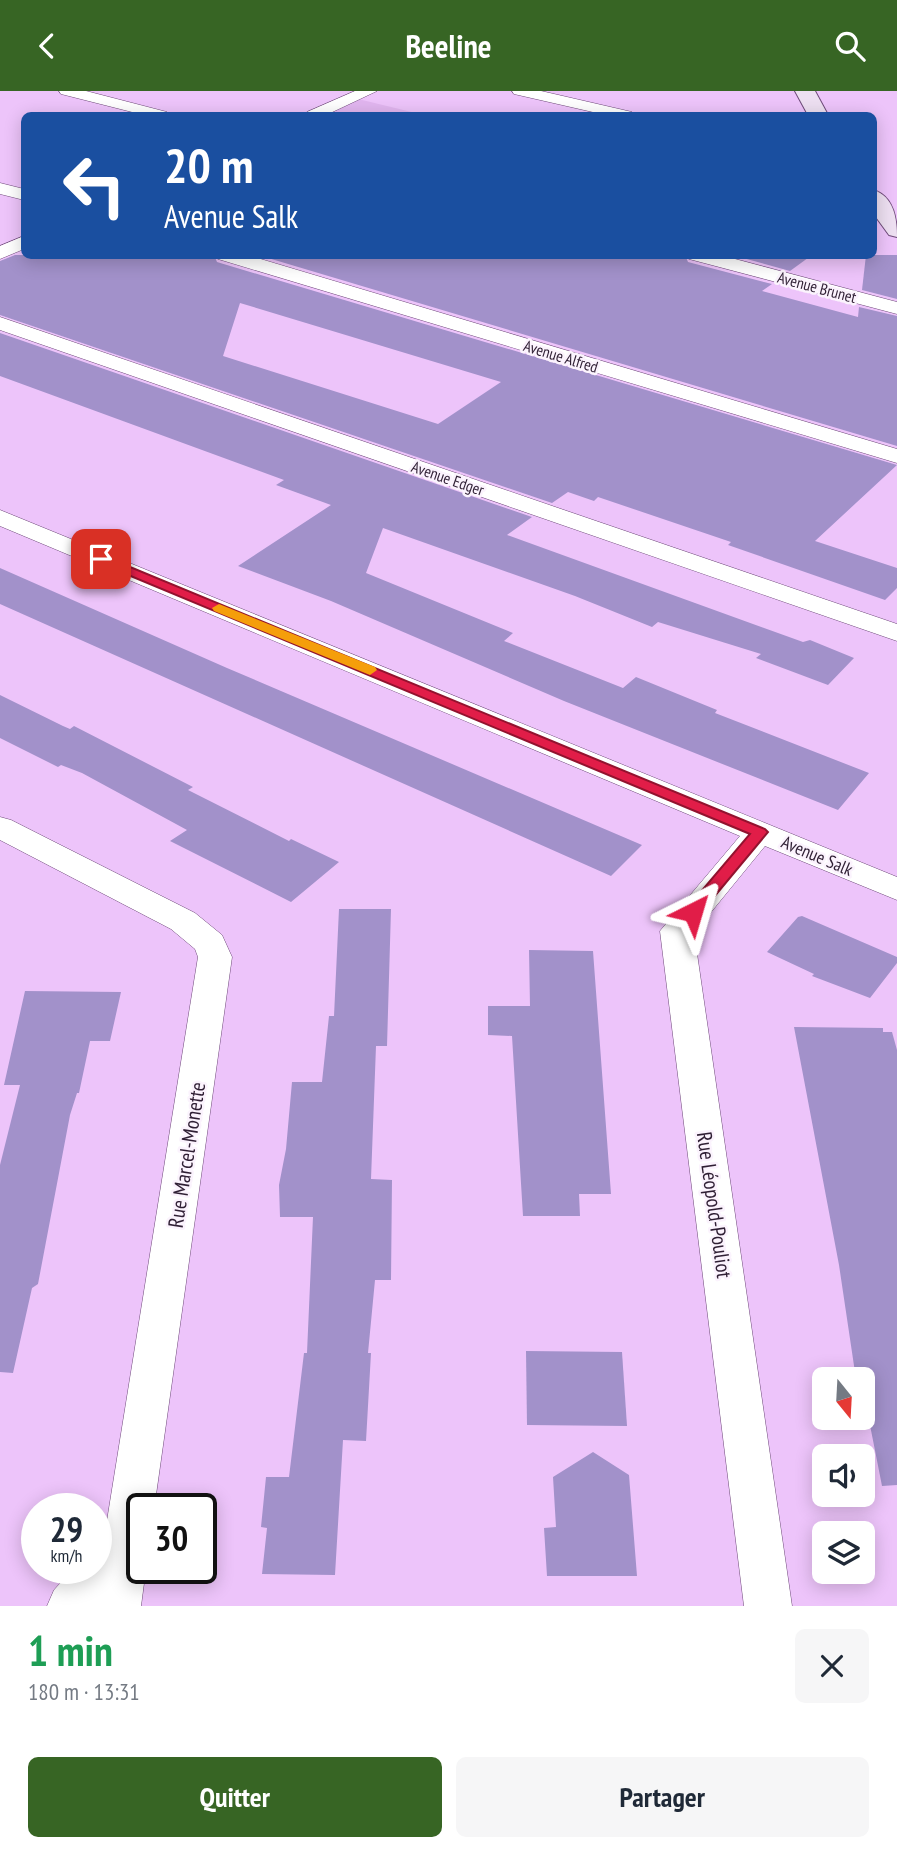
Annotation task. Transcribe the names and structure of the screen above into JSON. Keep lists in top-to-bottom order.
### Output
{
  "streets": {
    "street": [
      "Avenue Brunet",
      "Avenue Alfred",
      "Avenue Edger",
      "Avenue Salk",
      "Rue Marcel-Monette",
      "Rue Léopold-Pouliot"
    ]
  },
  "crossings": [
    ["Avenue Salk", "Rue Léopold-Pouliot"]
  ],
  "north": "bottom",
  "page": {
    "header": "Beeline",
    "turn": ["20 m", "Avenue Salk"],
    "speed": "29 km/h",
    "limit": "30",
    "heading": ["1 min", "180 m · 13:31"],
    "buttons": ["Quitter", "Partager"]
  }
}
